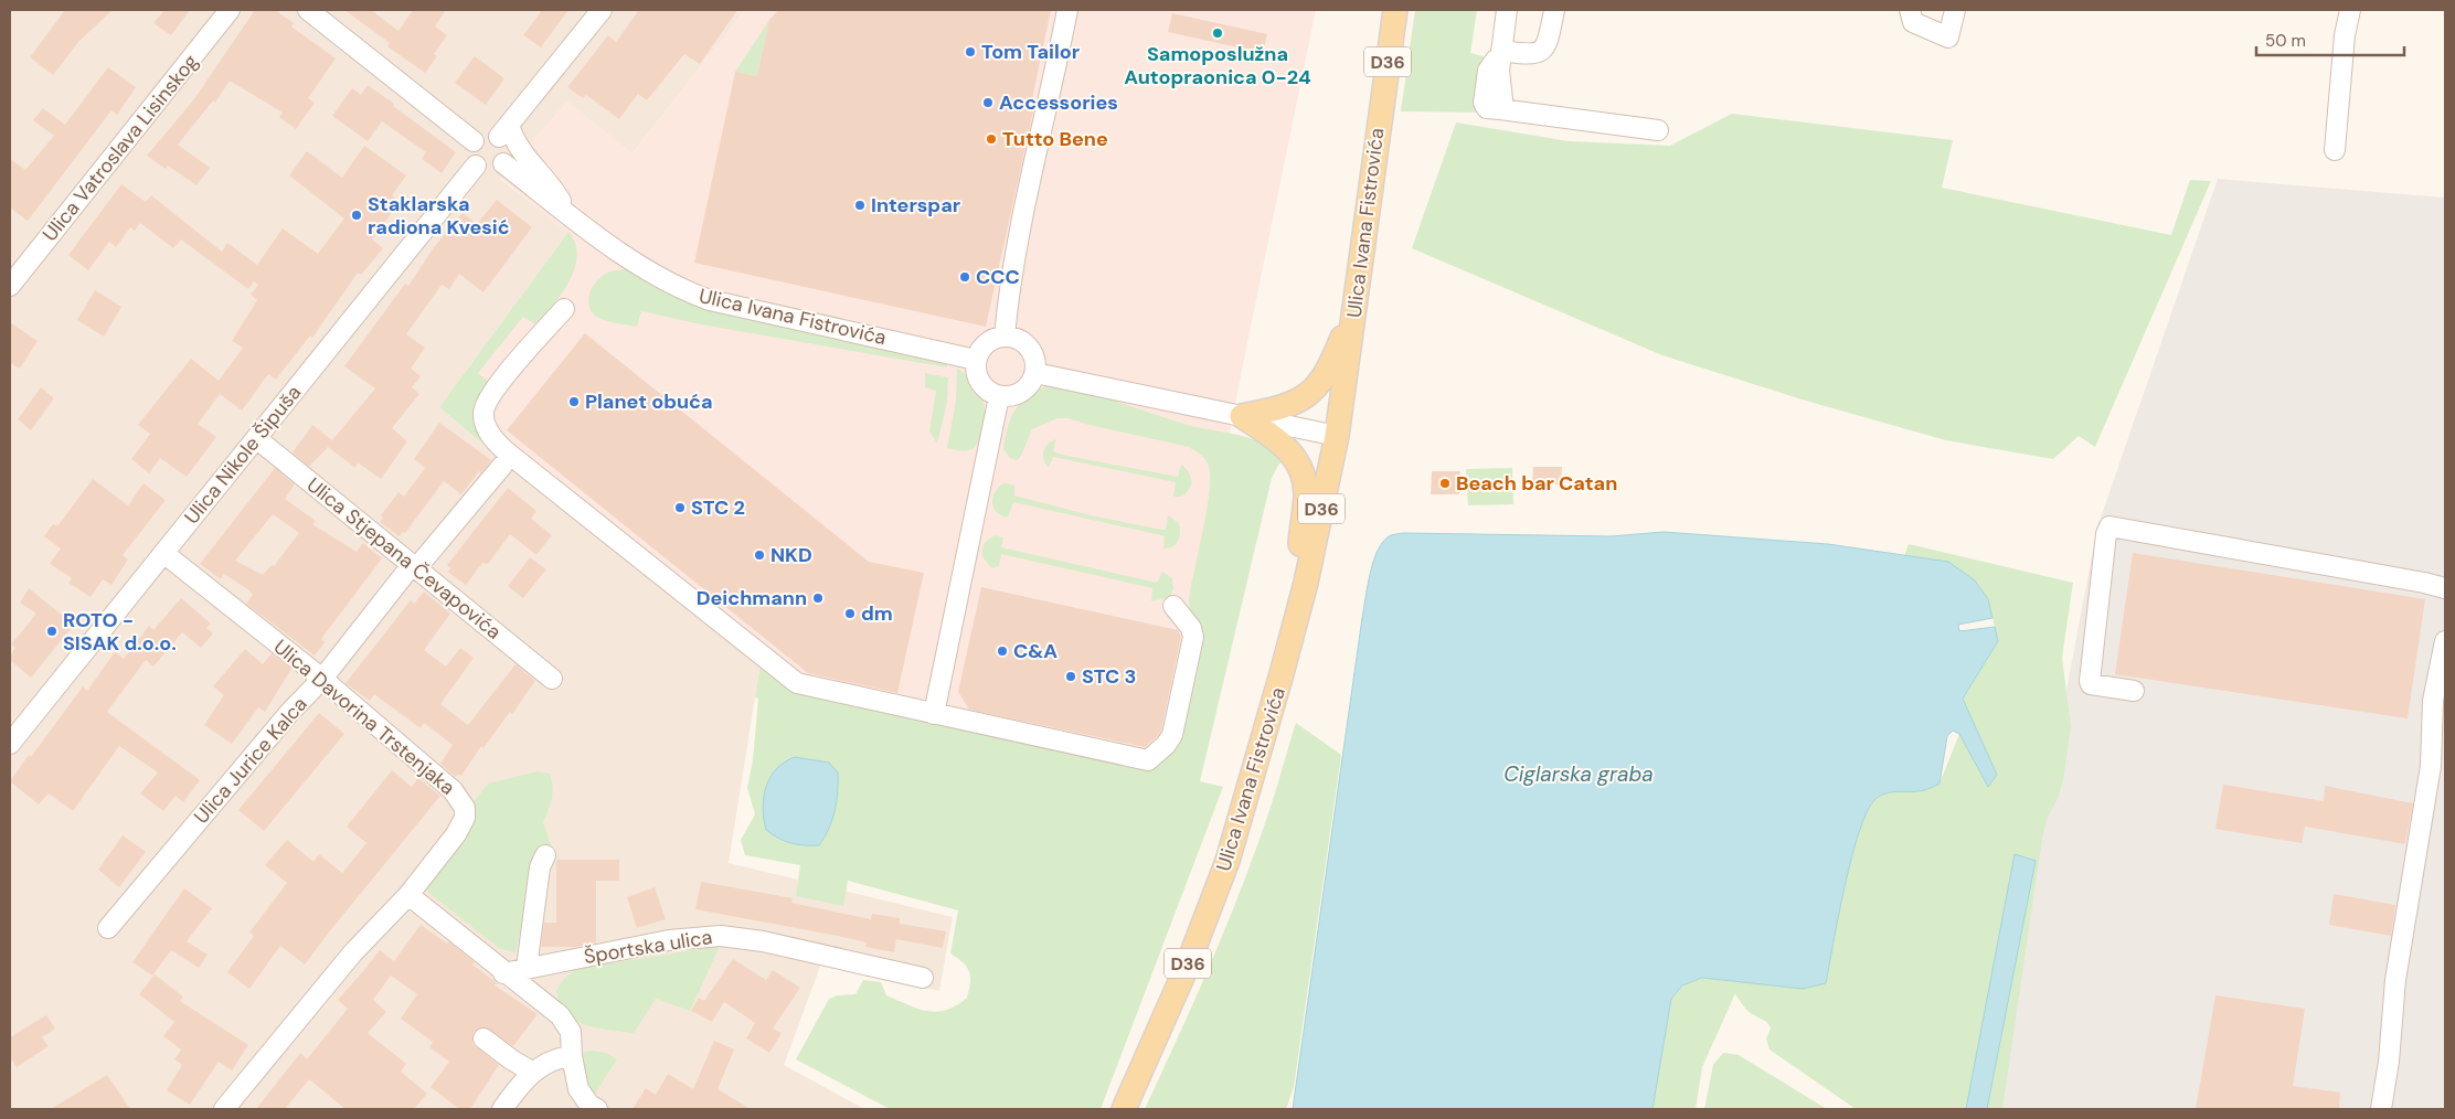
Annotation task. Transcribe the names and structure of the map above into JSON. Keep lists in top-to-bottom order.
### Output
{
  "streets": {
    "main road": ["D36", "Ulica Ivana Fistrovića"],
    "street": [
      "Ulica Vatroslava Lisinskog",
      "Ulica Nikole Šipuša",
      "Ulica Stjepana Čevapovića",
      "Ulica Davorina Trstenjaka",
      "Ulica Jurice Kalca",
      "Športska ulica"
    ]
  },
  "crossings": [
    ["Ulica Ivana Fistrovića", "Ulica Nikole Šipuša"],
    ["Ulica Nikole Šipuša", "Ulica Stjepana Čevapovića"],
    ["Ulica Nikole Šipuša", "Ulica Davorina Trstenjaka"],
    ["Ulica Stjepana Čevapovića", "Ulica Jurice Kalca"],
    ["Ulica Davorina Trstenjaka", "Ulica Jurice Kalca"]
  ],
  "water": ["Ciglarska graba"],
  "places": [
    "Samoposlužna Autopraonica 0-24",
    "Tom Tailor",
    "Accessories",
    "Tutto Bene",
    "Interspar",
    "Staklarska radiona Kvesić",
    "CCC",
    "Planet obuća",
    "Beach bar Catan",
    "STC 2",
    "NKD",
    "Deichmann",
    "dm",
    "ROTO - SISAK d.o.o.",
    "C&A",
    "STC 3"
  ],
  "scale_bar": "50 m"
}
